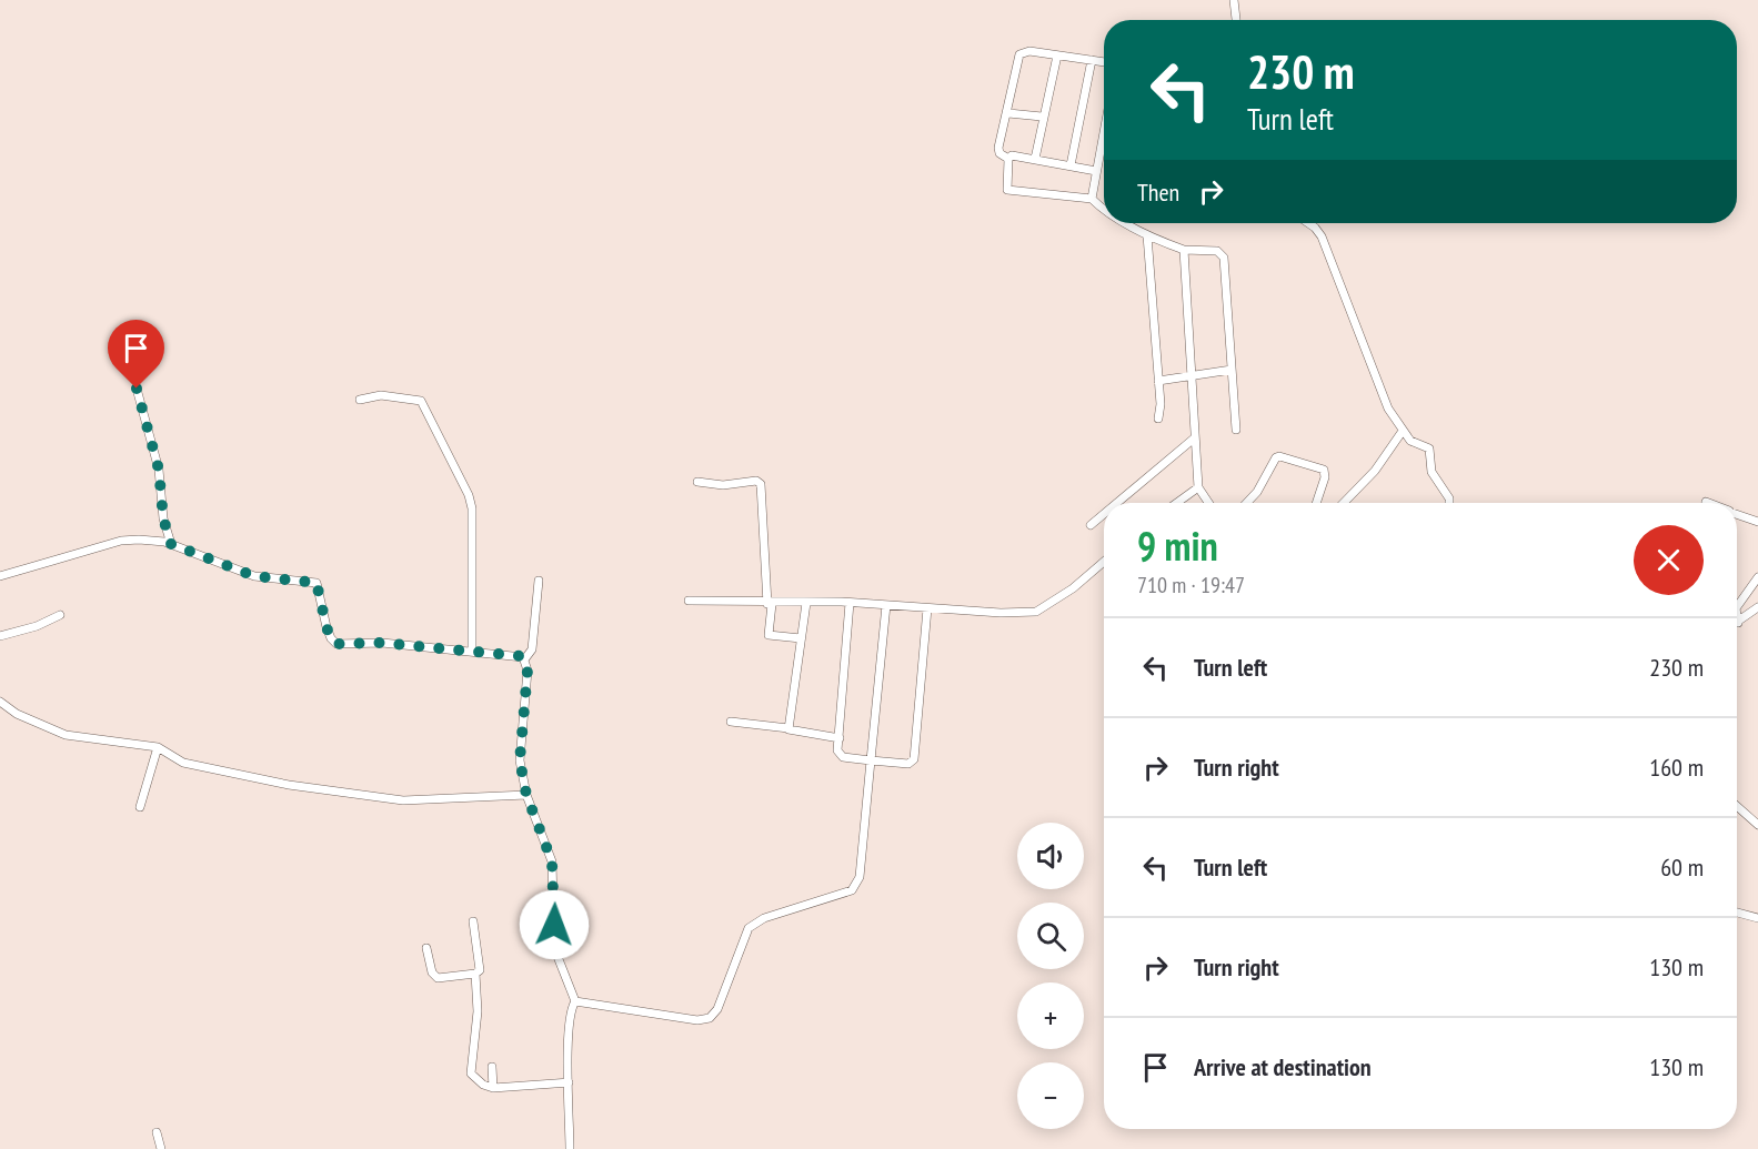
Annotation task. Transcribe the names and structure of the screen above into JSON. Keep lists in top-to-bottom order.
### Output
{
  "page": {
    "turn": ["230 m", "Turn left"],
    "then": "Then",
    "heading": ["9 min", "710 m · 19:47"],
    "list": [
      {
        "name": "Turn left",
        "value": "230 m"
      },
      {
        "name": "Turn right",
        "value": "160 m"
      },
      {
        "name": "Turn left",
        "value": "60 m"
      },
      {
        "name": "Turn right",
        "value": "130 m"
      },
      {
        "name": "Arrive at destination",
        "value": "130 m"
      }
    ],
    "map_buttons": ["+", "−"]
  }
}
